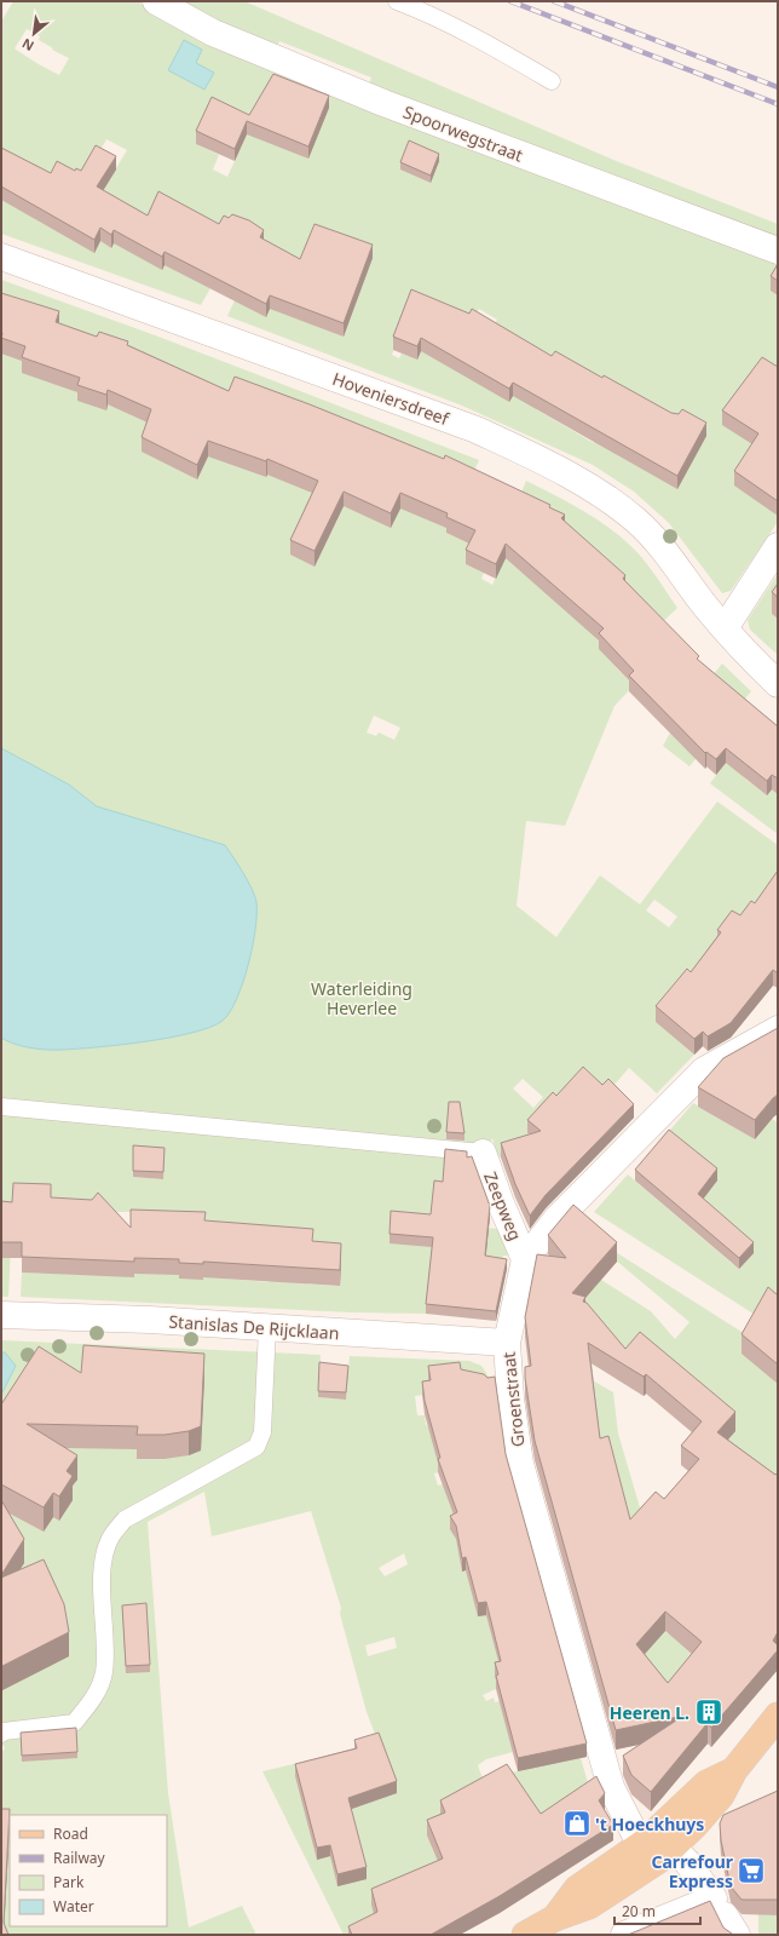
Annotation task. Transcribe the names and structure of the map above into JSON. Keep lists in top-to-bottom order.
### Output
{
  "streets": {
    "street": [
      "Spoorwegstraat",
      "Hoveniersdreef",
      "Zeepweg",
      "Stanislas De Rijcklaan",
      "Groenstraat"
    ]
  },
  "crossings": [
    ["Zeepweg", "Groenstraat"],
    ["Stanislas De Rijcklaan", "Groenstraat"]
  ],
  "parks": ["Waterleiding Heverlee"],
  "places": {
    "building": ["Heeren L."],
    "shop": ["'t Hoeckhuys"],
    "supermarket": ["Carrefour Express"]
  },
  "legend": [
    "Road",
    "Railway",
    "Park",
    "Water"
  ],
  "scale_bar": "20 m",
  "north": "bottom left"
}
